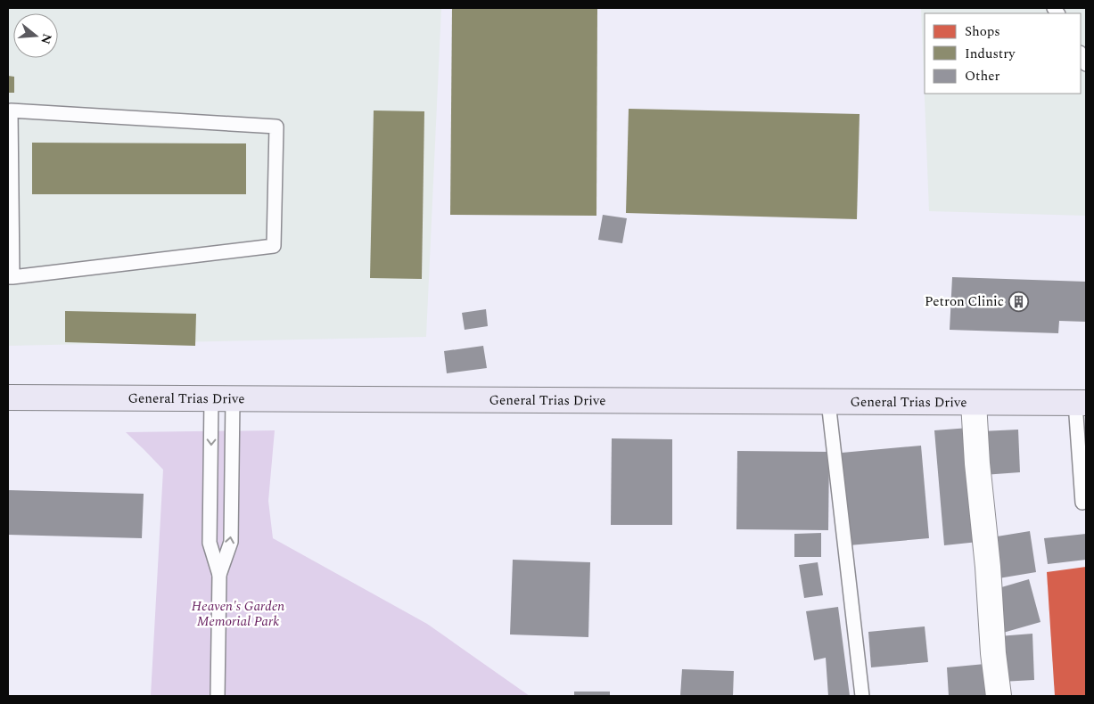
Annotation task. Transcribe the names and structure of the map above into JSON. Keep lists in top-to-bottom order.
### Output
{
  "streets": {
    "main road": ["General Trias Drive"]
  },
  "parks": ["Heaven's Garden Memorial Park"],
  "places": {
    "building": ["Petron Clinic"]
  },
  "legend": ["Shops", "Industry", "Other"],
  "north": "right"
}
